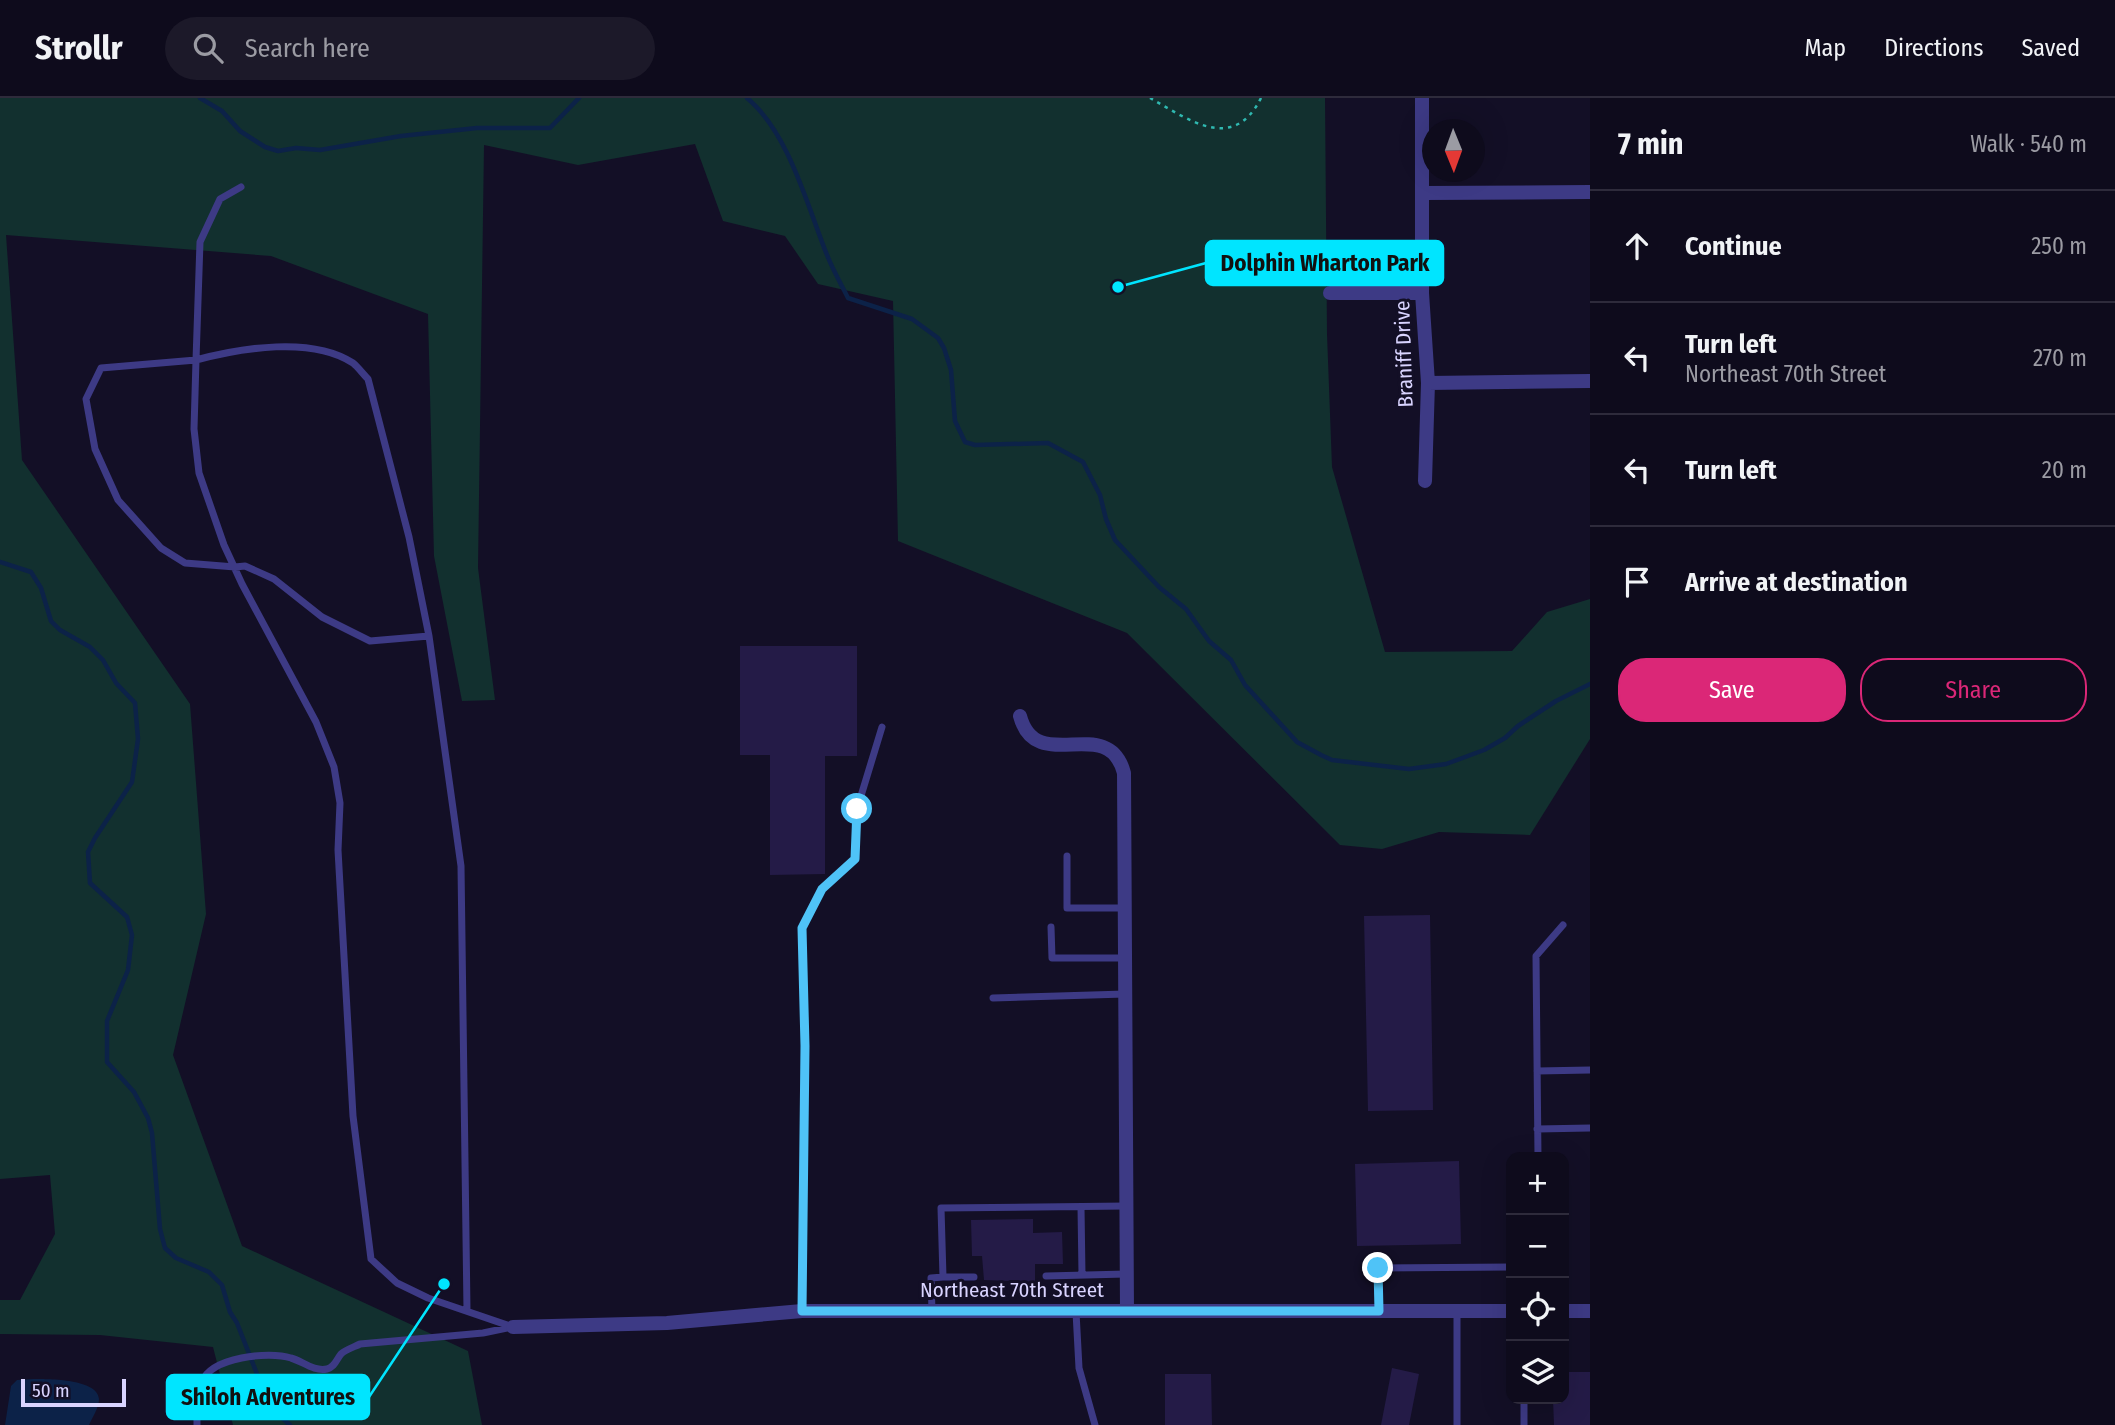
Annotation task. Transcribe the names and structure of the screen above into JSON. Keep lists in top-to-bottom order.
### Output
{
  "streets": {
    "street": ["Braniff Drive", "Northeast 70th Street"]
  },
  "places": ["Dolphin Wharton Park", "Shiloh Adventures"],
  "scale_bar": "50 m",
  "north": "bottom",
  "page": {
    "header": "Strollr",
    "search": "Search here",
    "nav": ["Map", "Directions", "Saved"],
    "heading": ["7 min", "Walk · 540 m"],
    "list": [
      ["Continue", "250 m"],
      ["Turn left", "Northeast 70th Street", "270 m"],
      ["Turn left", "20 m"],
      "Arrive at destination"
    ],
    "buttons": ["Save", "Share"],
    "map_buttons": ["+", "−"],
    "scale": "50 m"
  }
}
